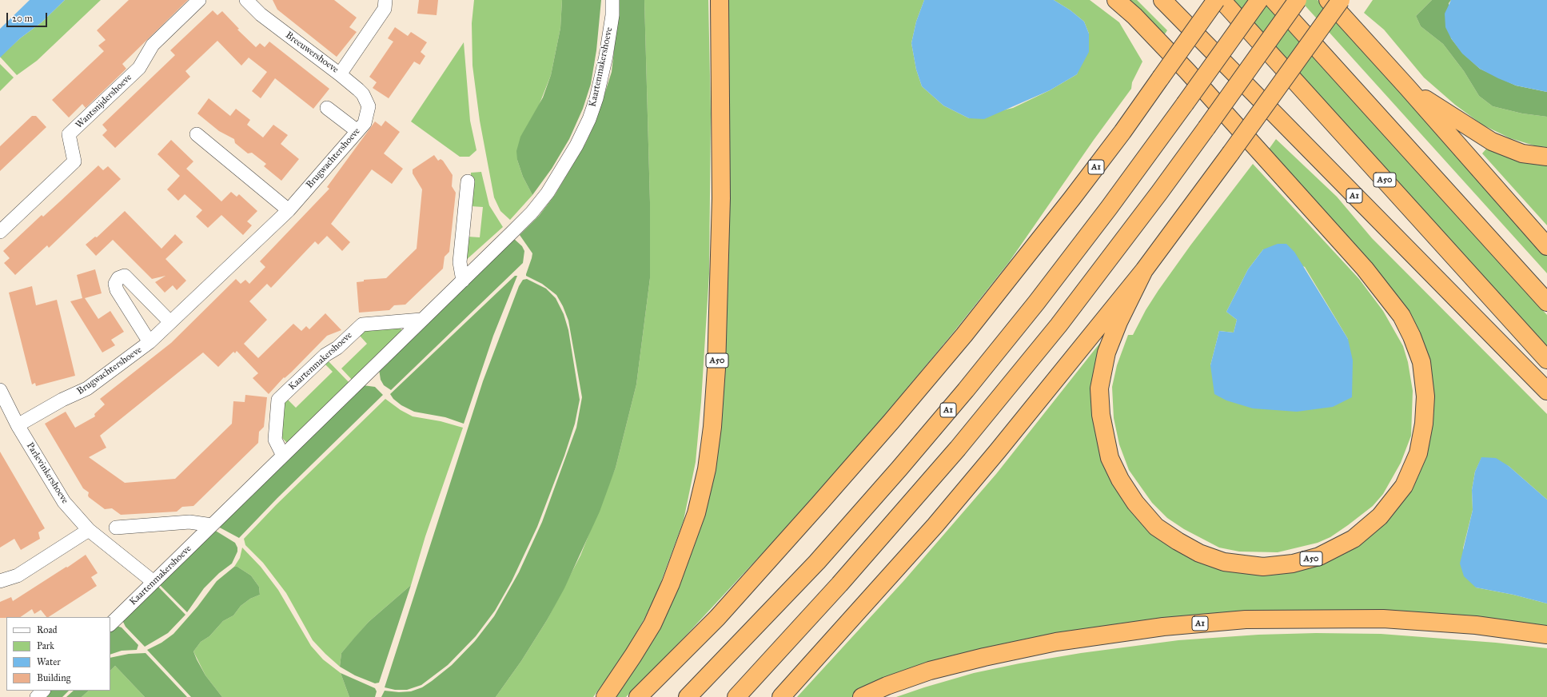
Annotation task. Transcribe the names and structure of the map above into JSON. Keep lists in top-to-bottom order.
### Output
{
  "streets": {
    "highway": ["A1", "A50"],
    "street": [
      "Breeuwershoeve",
      "Kaartenmakershoeve",
      "Wantsnijdershoeve",
      "Brugwachtershoeve",
      "Parlevinkershoeve"
    ]
  },
  "crossings": [
    ["Breeuwershoeve", "Brugwachtershoeve"],
    ["Kaartenmakershoeve", "Parlevinkershoeve"],
    ["Brugwachtershoeve", "Parlevinkershoeve"]
  ],
  "legend": [
    "Road",
    "Park",
    "Water",
    "Building"
  ],
  "scale_bar": "20 m"
}
